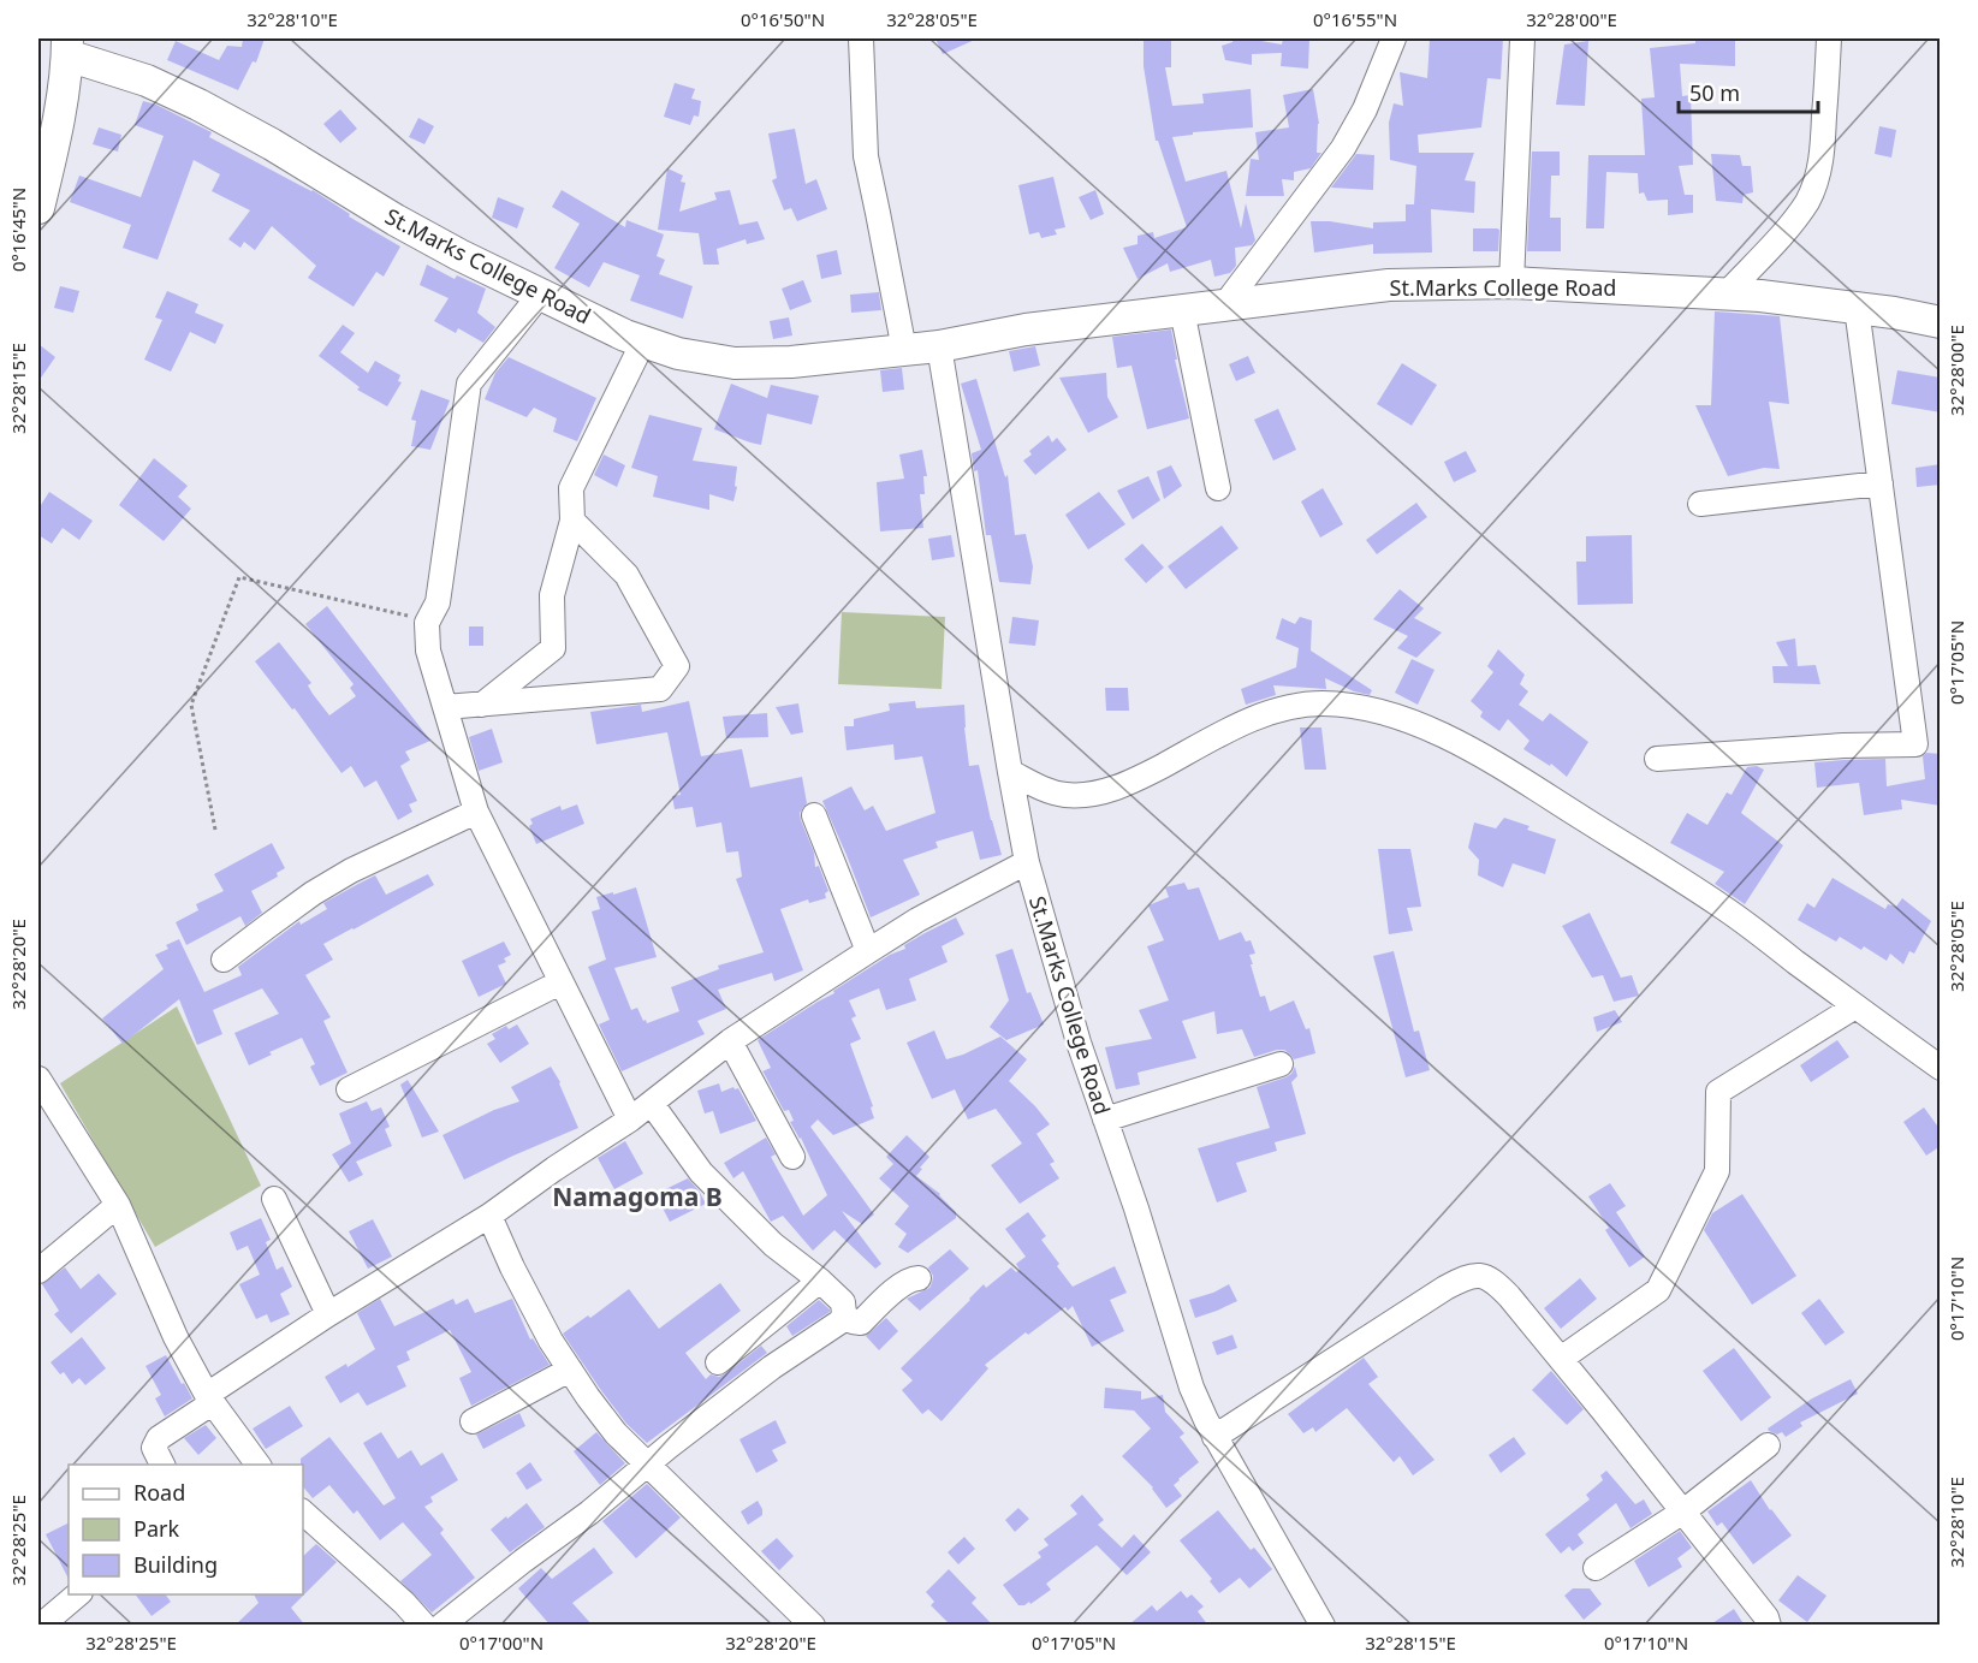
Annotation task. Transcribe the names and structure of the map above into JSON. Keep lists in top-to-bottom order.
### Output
{
  "streets": {
    "main road": ["St.Marks College Road"]
  },
  "districts": ["Namagoma B"],
  "legend": ["Road", "Park", "Building"],
  "scale_bar": "50 m",
  "coordinates": [
    "32°28'10\"E",
    "0°16'50\"N",
    "32°28'05\"E",
    "0°16'55\"N",
    "32°28'00\"E",
    "0°16'45\"N",
    "32°28'15\"E",
    "0°17'05\"N",
    "32°28'20\"E",
    "0°17'10\"N",
    "32°28'25\"E",
    "0°17'00\"N"
  ]
}
